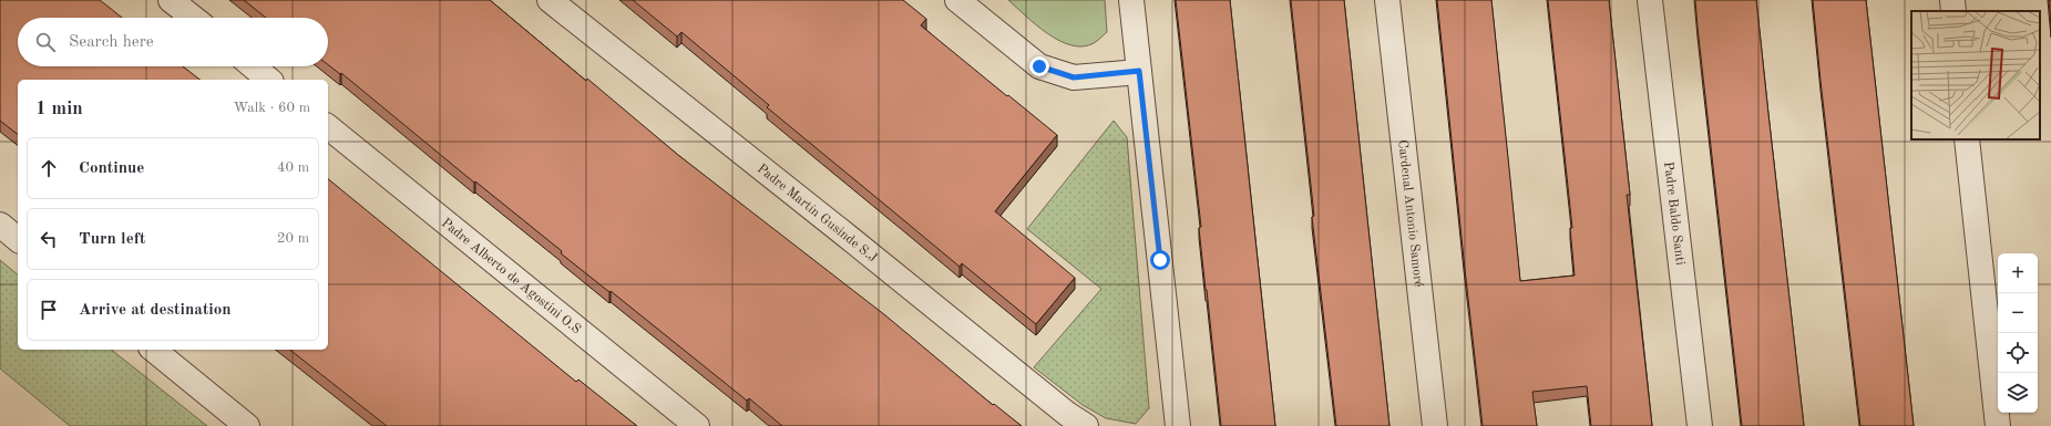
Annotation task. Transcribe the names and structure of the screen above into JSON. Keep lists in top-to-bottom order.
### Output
{
  "streets": {
    "street": [
      "Padre Martín Gusinde S.J",
      "Cardenal Antonio Samoré",
      "Padre Baldo Santi",
      "Padre Alberto de Agostini O.S"
    ]
  },
  "page": {
    "search": "Search here",
    "heading": ["1 min", "Walk · 60 m"],
    "list": [
      ["Continue", "40 m"],
      ["Turn left", "20 m"],
      "Arrive at destination"
    ],
    "map_buttons": ["+", "−"]
  }
}
